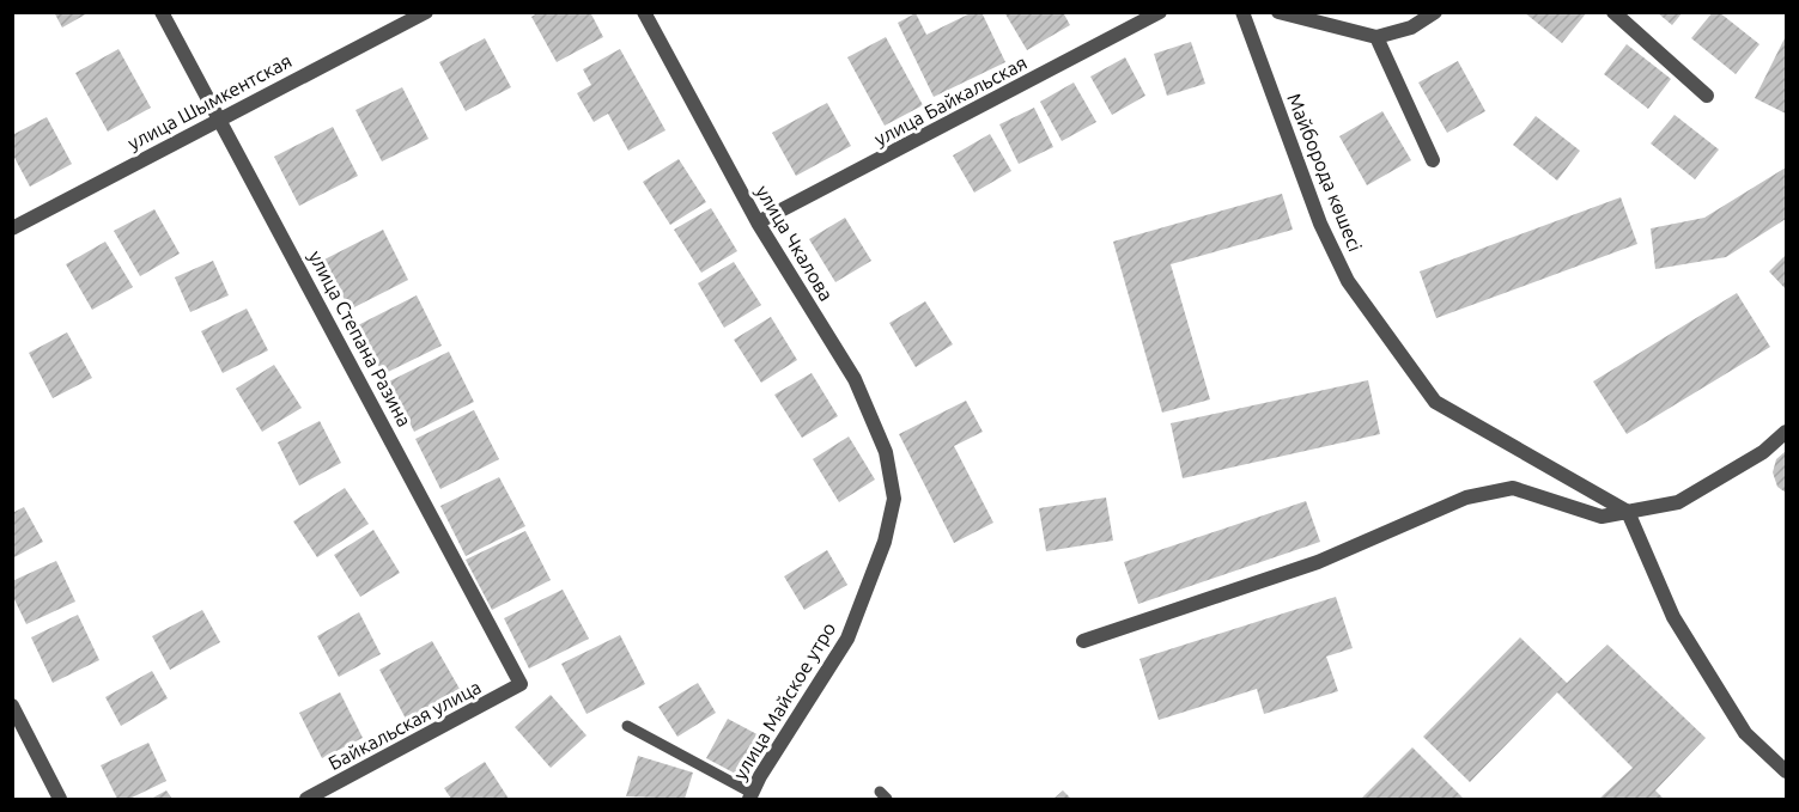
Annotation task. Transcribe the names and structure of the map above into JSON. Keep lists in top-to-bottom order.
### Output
{
  "streets": {
    "street": [
      "улица Байкальская",
      "улица Шымкентская",
      "Майборода көшесі",
      "улица Чкалова",
      "улица Степана Разина",
      "улица Майское утро",
      "Байкальская улица"
    ]
  },
  "crossings": [
    ["улица Байкальская", "улица Чкалова"],
    ["улица Шымкентская", "улица Степана Разина"],
    ["улица Чкалова", "улица Майское утро"],
    ["улица Степана Разина", "Байкальская улица"]
  ]
}
